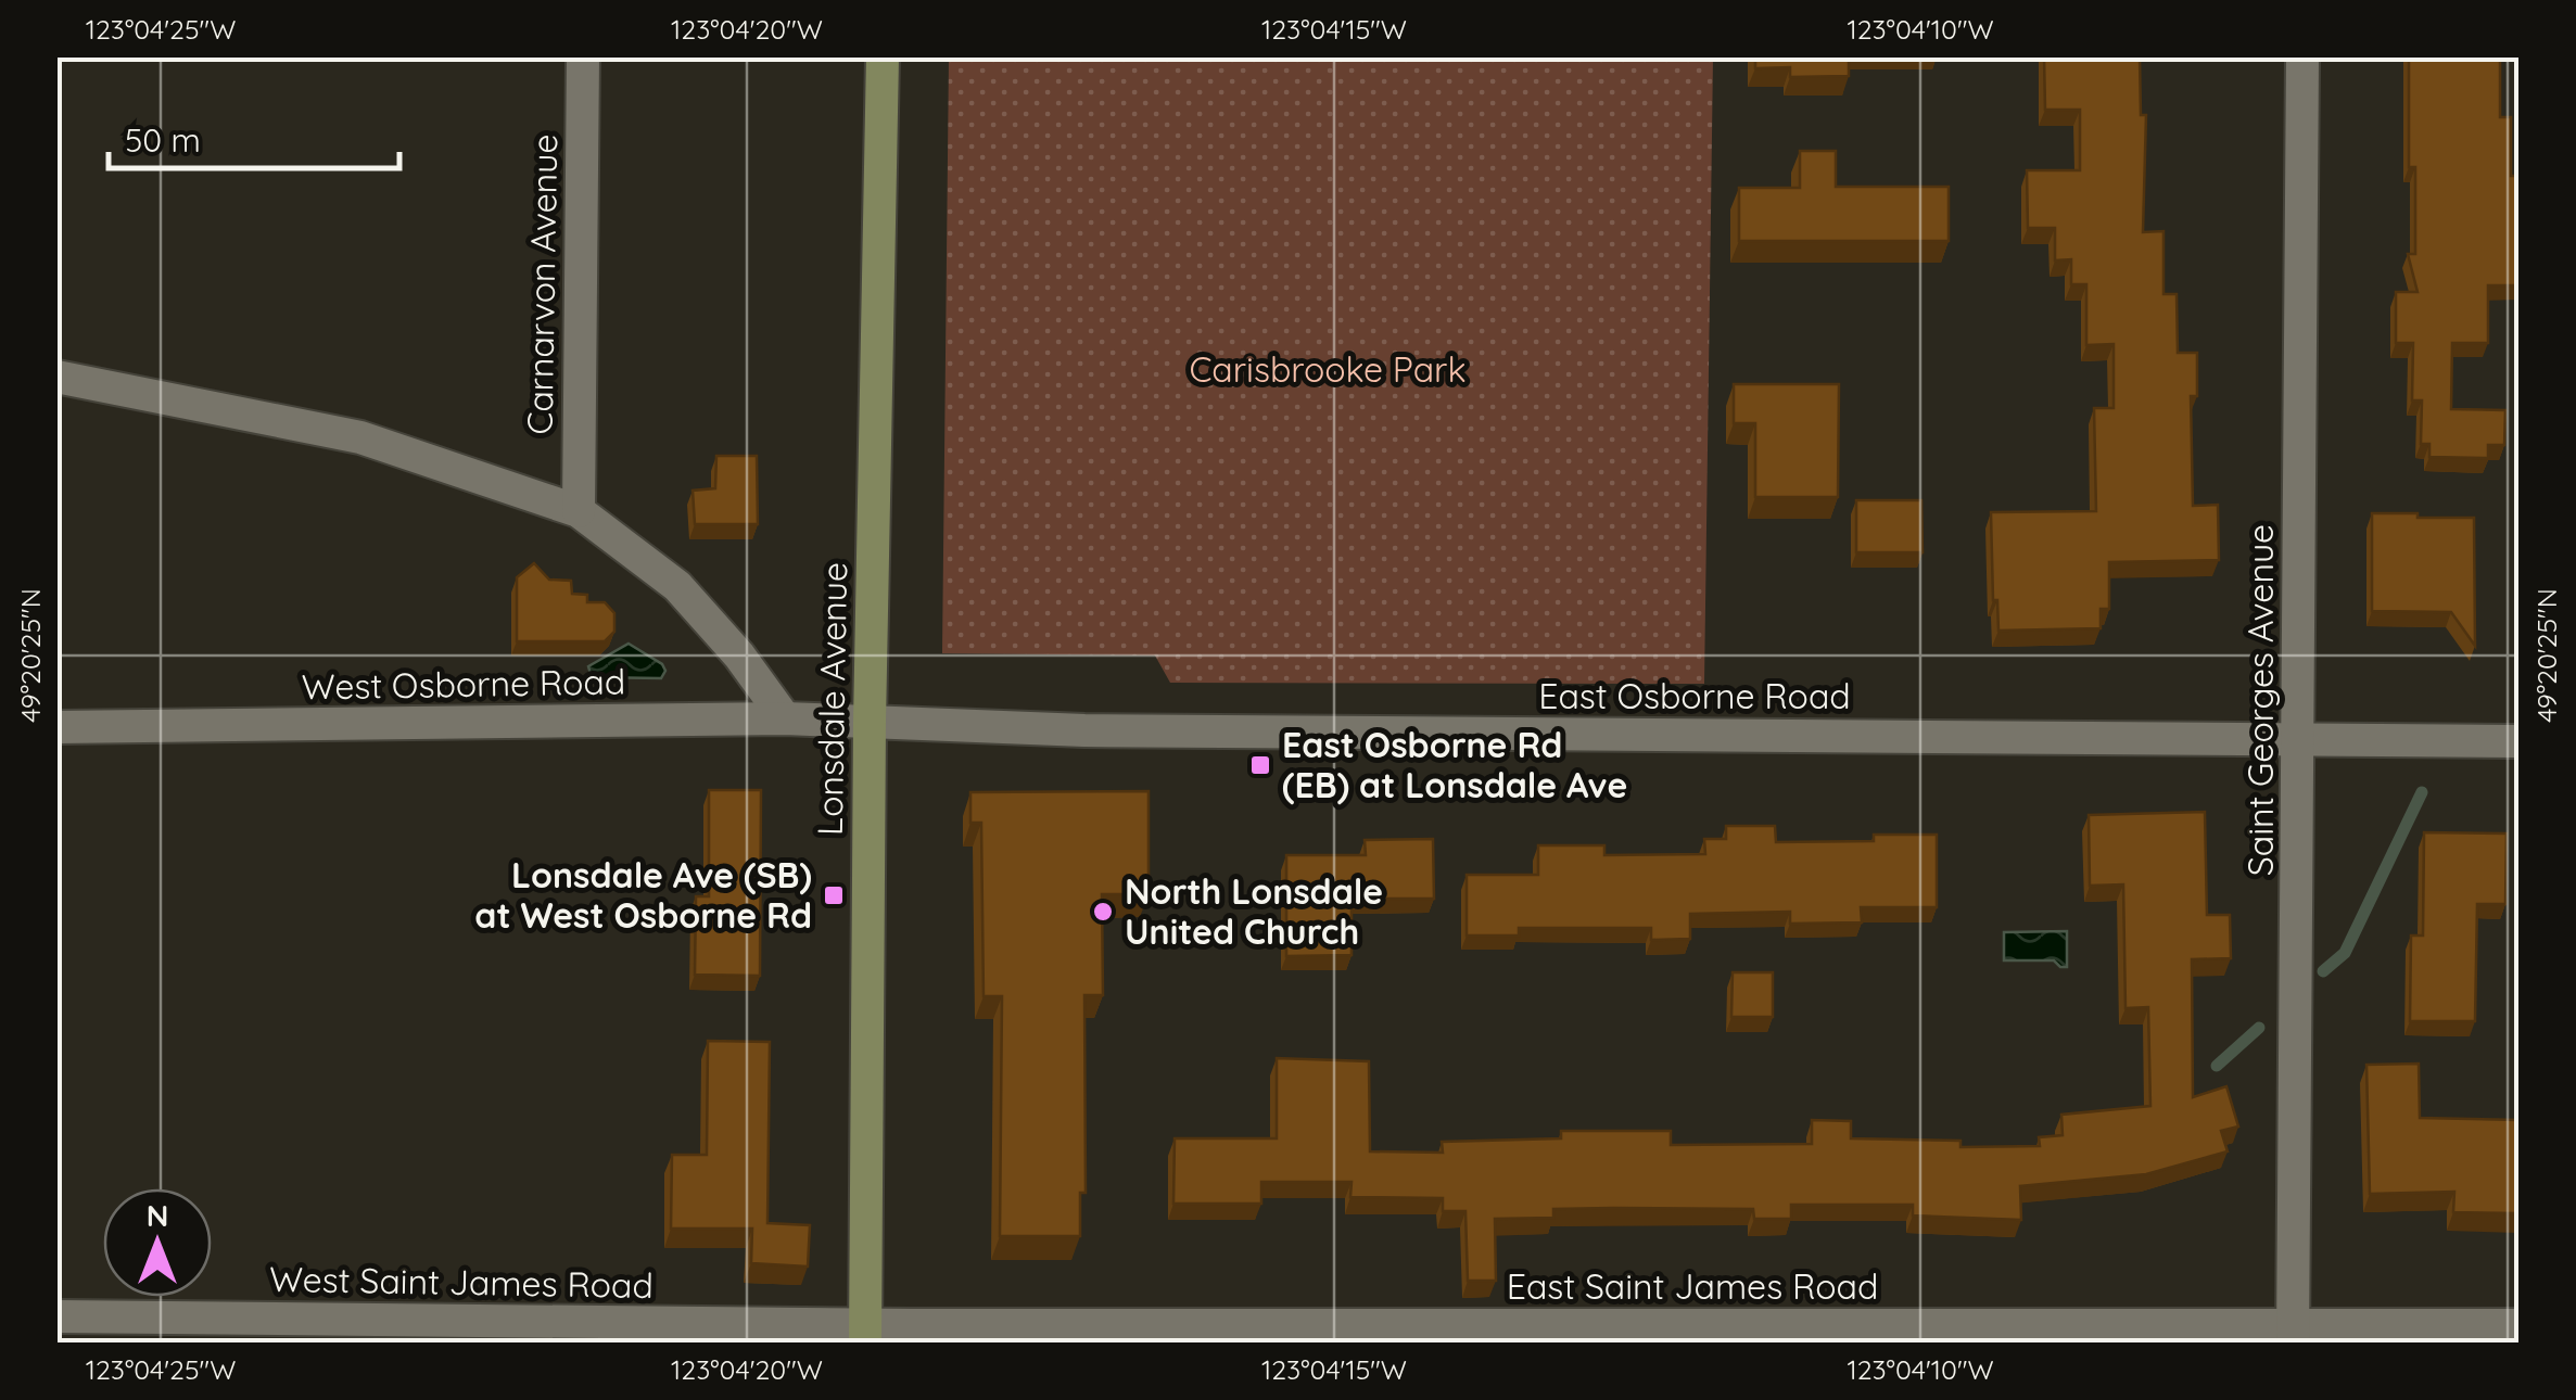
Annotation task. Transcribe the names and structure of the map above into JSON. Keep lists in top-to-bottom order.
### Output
{
  "streets": {
    "street": [
      "Carnarvon Avenue",
      "West Osborne Road",
      "East Osborne Road",
      "Lonsdale Avenue",
      "Saint Georges Avenue",
      "West Saint James Road",
      "East Saint James Road"
    ]
  },
  "crossings": [
    ["West Osborne Road", "East Osborne Road"],
    ["West Osborne Road", "Lonsdale Avenue"],
    ["East Osborne Road", "Lonsdale Avenue"],
    ["East Osborne Road", "Saint Georges Avenue"],
    ["Lonsdale Avenue", "West Saint James Road"],
    ["Lonsdale Avenue", "East Saint James Road"],
    ["Saint Georges Avenue", "East Saint James Road"],
    ["West Saint James Road", "East Saint James Road"]
  ],
  "parks": ["Carisbrooke Park"],
  "places": {
    "transit": ["East Osborne Rd (EB) at Lonsdale Ave", "Lonsdale Ave (SB) at West Osborne Rd"],
    "other": ["North Lonsdale United Church"]
  },
  "scale_bar": "50 m",
  "north": "top",
  "coordinates": [
    "123°04'25\"W",
    "123°04'20\"W",
    "123°04'15\"W",
    "123°04'10\"W",
    "49°20'25\"N"
  ]
}
